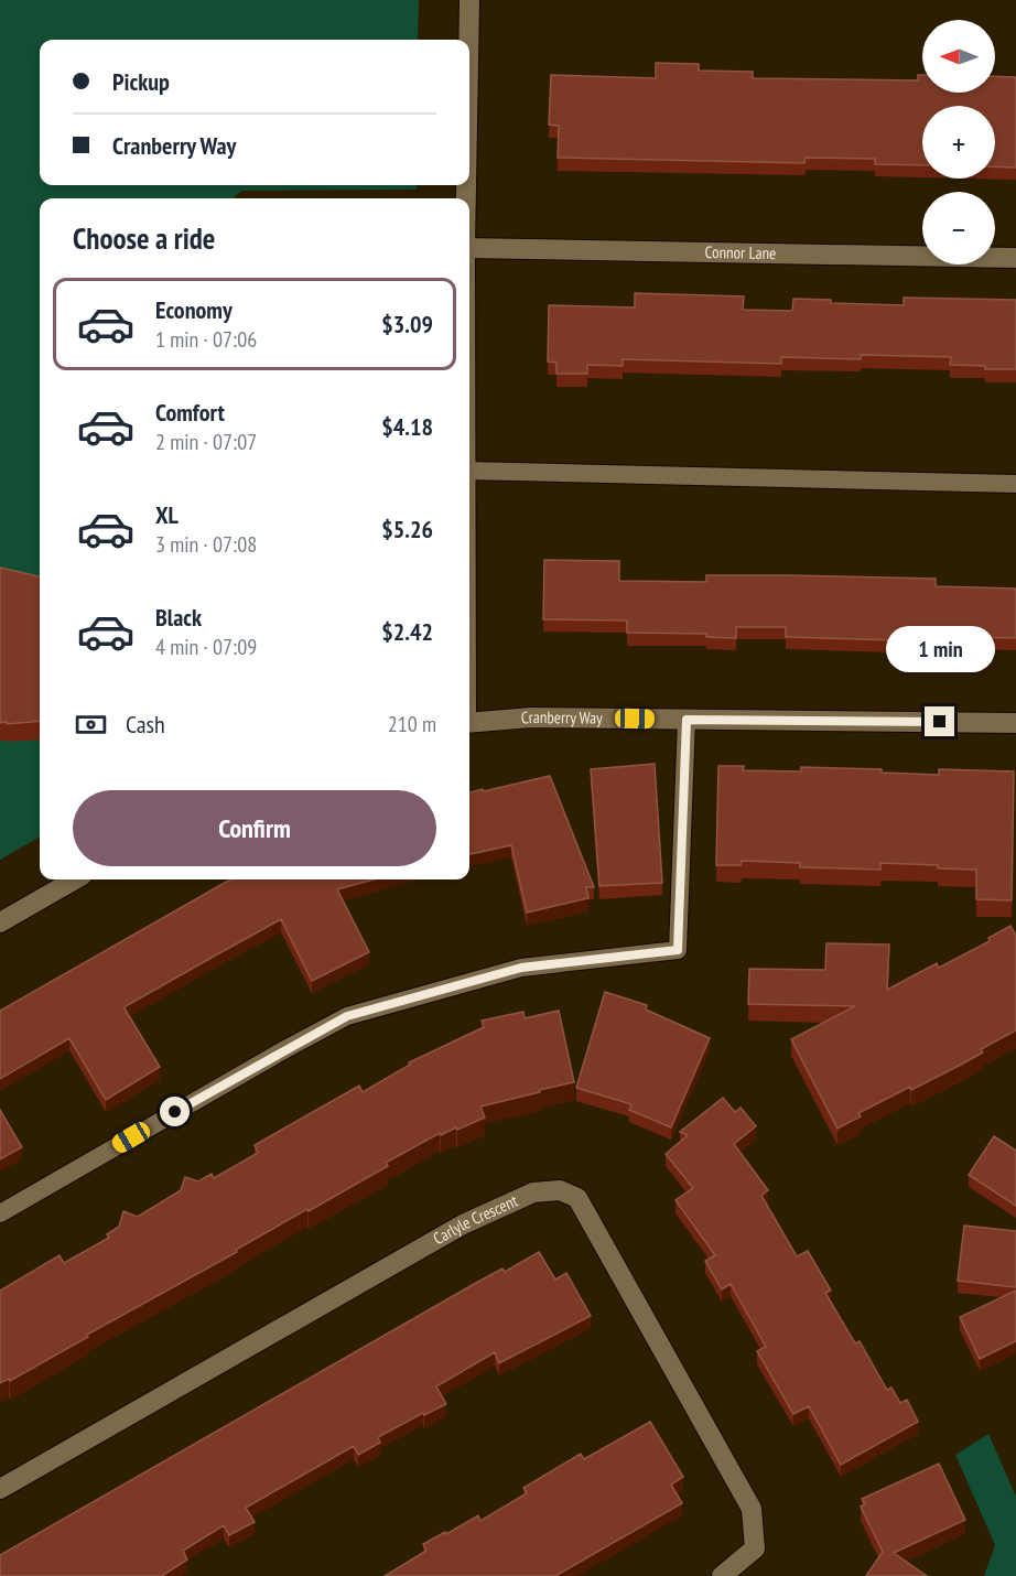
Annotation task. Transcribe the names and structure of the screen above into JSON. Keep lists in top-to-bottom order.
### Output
{
  "streets": {
    "street": ["Connor Lane", "Cranberry Way", "Carlyle Crescent"]
  },
  "north": "left",
  "page": {
    "map_buttons": ["+", "−"],
    "banner": ["Pickup", "Cranberry Way"],
    "heading": "Choose a ride",
    "list": [
      {
        "name": "Economy",
        "note": "1 min · 07:06",
        "value": "$3.09"
      },
      {
        "name": "Comfort",
        "note": "2 min · 07:07",
        "value": "$4.18"
      },
      {
        "name": "XL",
        "note": "3 min · 07:08",
        "value": "$5.26"
      },
      {
        "name": "Black",
        "note": "4 min · 07:09",
        "value": "$2.42"
      }
    ],
    "bubble": "1 min",
    "pay": ["Cash", "210 m"],
    "buttons": "Confirm"
  }
}
